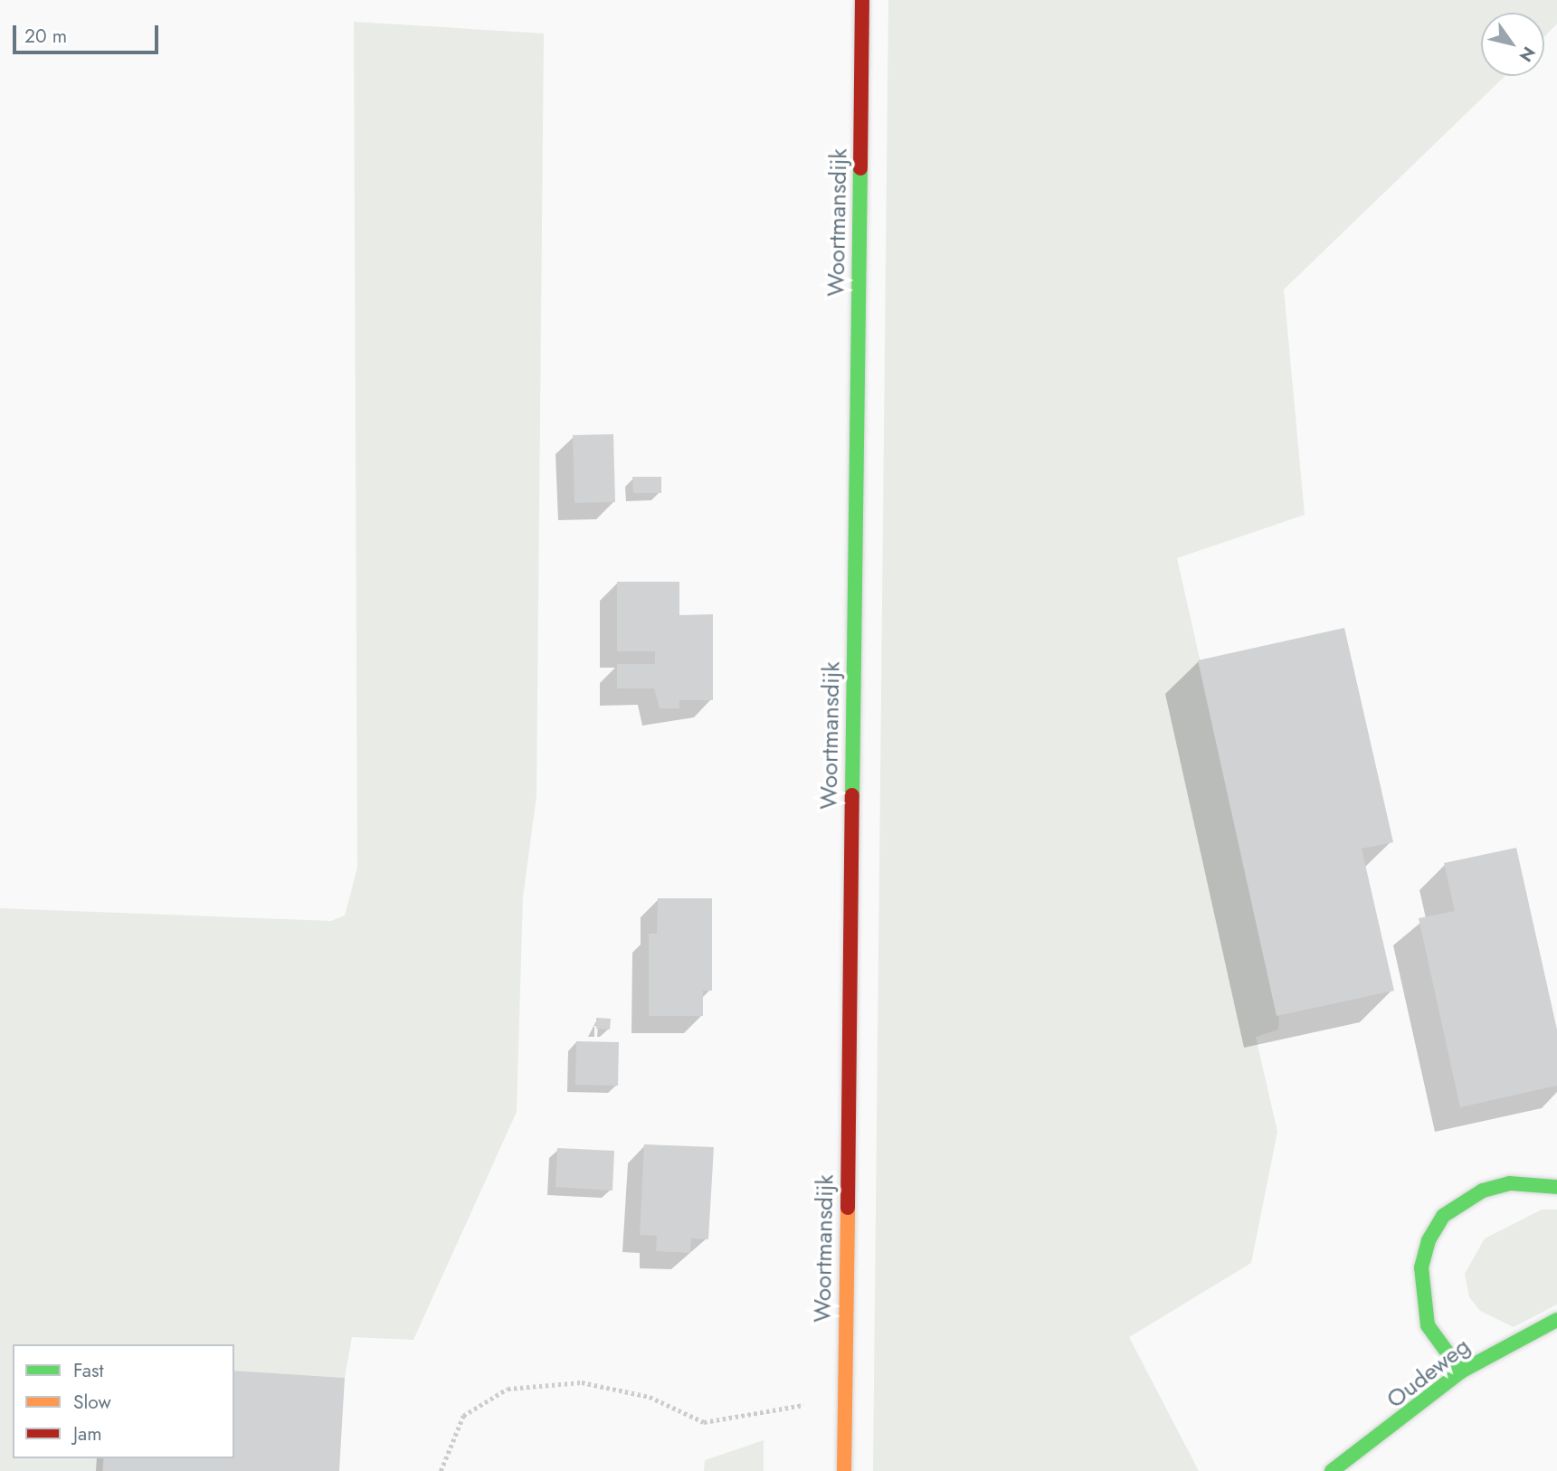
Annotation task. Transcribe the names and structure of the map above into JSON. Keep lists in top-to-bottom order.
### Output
{
  "streets": {
    "street": ["Woortmansdijk", "Oudeweg"]
  },
  "legend": ["Fast", "Slow", "Jam"],
  "scale_bar": "20 m",
  "north": "bottom right"
}
